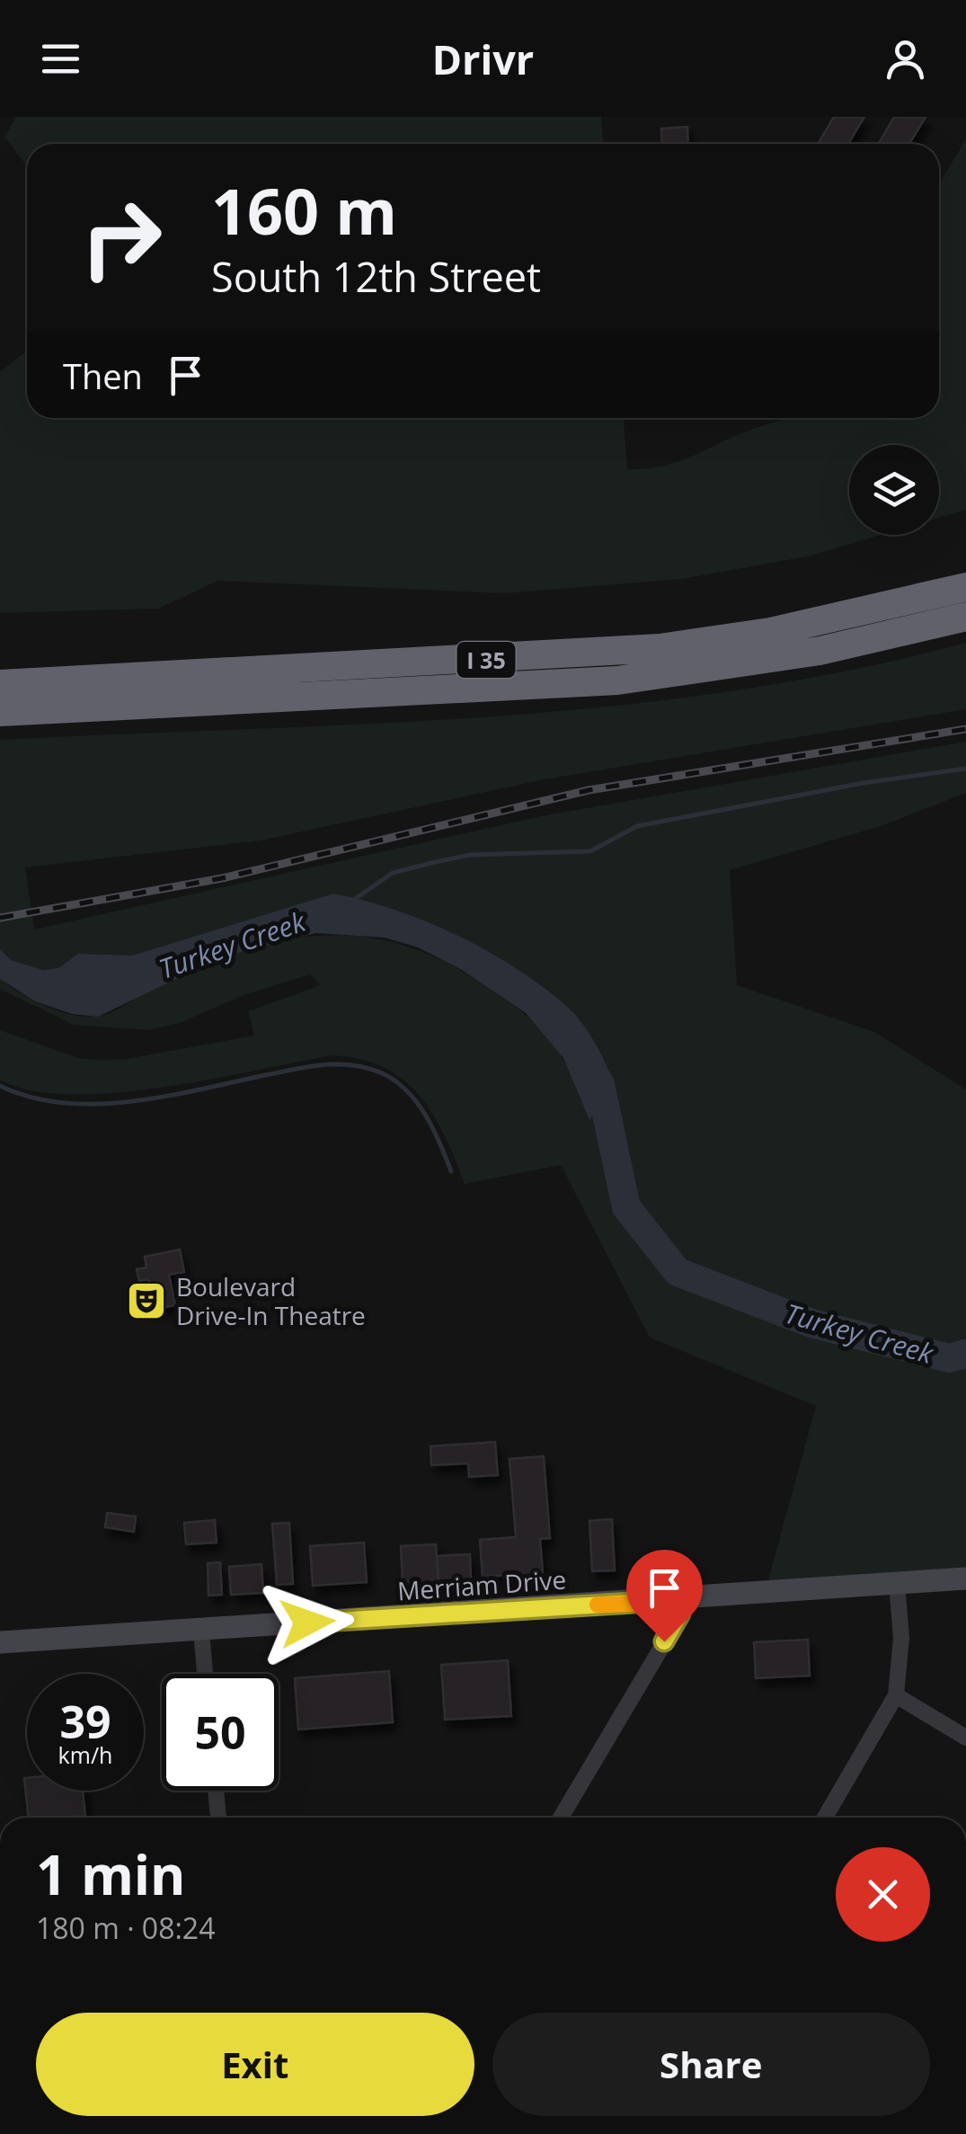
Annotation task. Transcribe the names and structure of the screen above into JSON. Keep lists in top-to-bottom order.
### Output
{
  "streets": {
    "highway": ["I 35"],
    "main road": ["Merriam Drive"]
  },
  "water": ["Turkey Creek"],
  "places": {
    "theatre": ["Boulevard Drive-In Theatre"]
  },
  "page": {
    "header": "Drivr",
    "turn": ["160 m", "South 12th Street"],
    "then": "Then",
    "speed": "39 km/h",
    "limit": "50",
    "heading": ["1 min", "180 m · 08:24"],
    "buttons": ["Exit", "Share"]
  }
}
